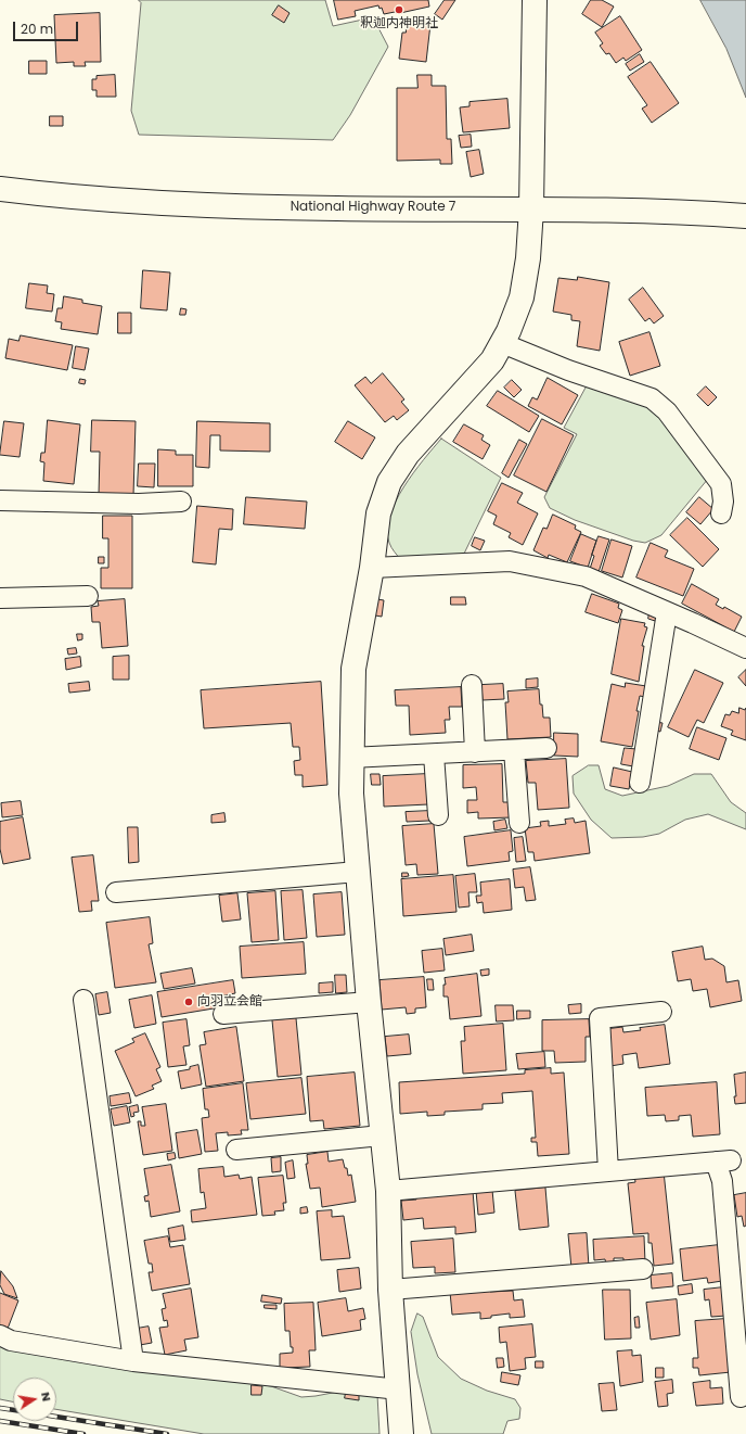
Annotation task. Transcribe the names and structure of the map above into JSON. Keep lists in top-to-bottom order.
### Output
{
  "streets": {
    "main road": ["National Highway Route 7"]
  },
  "places": ["釈迦内神明社", "向羽立会館"],
  "scale_bar": "20 m",
  "north": "right"
}
